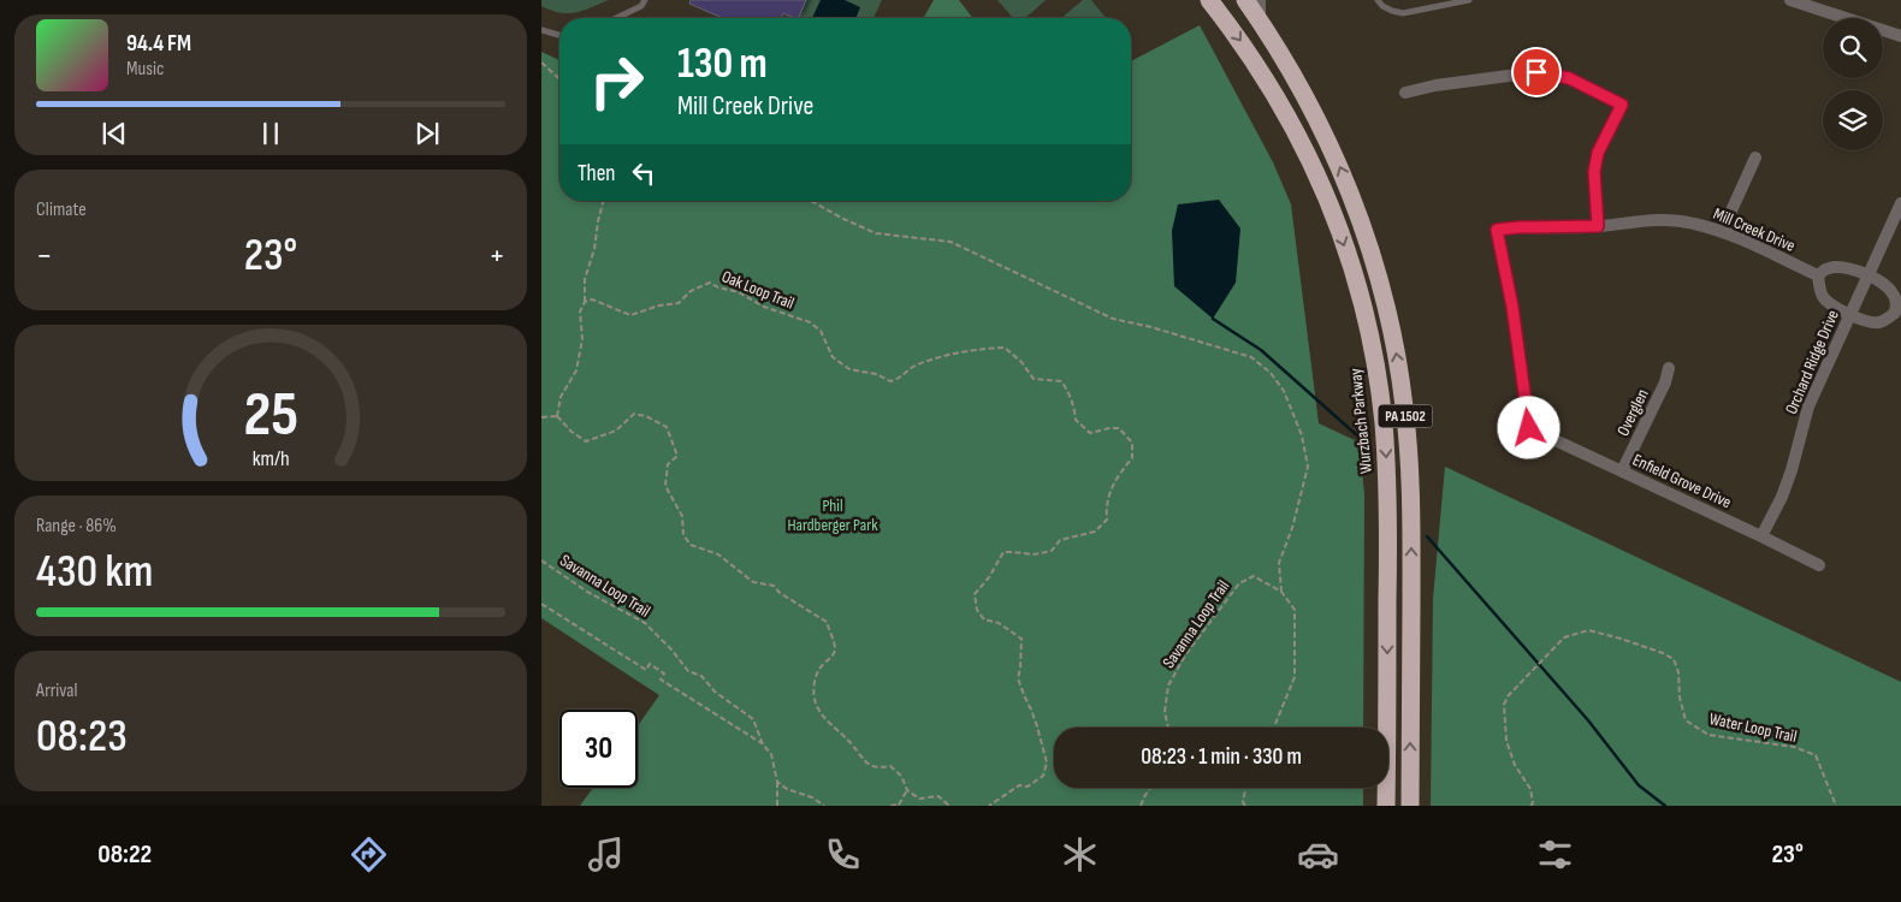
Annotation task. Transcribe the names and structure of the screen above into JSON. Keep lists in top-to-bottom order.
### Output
{
  "streets": {
    "highway": ["PA 1502", "Wurzbach Parkway"],
    "street": [
      "Mill Creek Drive",
      "Orchard Ridge Drive",
      "Overglen",
      "Enfield Grove Drive"
    ],
    "path": ["Oak Loop Trail", "Savanna Loop Trail", "Water Loop Trail"]
  },
  "crossings": [
    ["Mill Creek Drive", "Enfield Grove Drive"],
    ["Orchard Ridge Drive", "Enfield Grove Drive"],
    ["Overglen", "Enfield Grove Drive"]
  ],
  "parks": ["Phil Hardberger Park"],
  "page": {
    "turn": ["130 m", "Mill Creek Drive"],
    "song": ["94.4 FM", "Music"],
    "then": "Then",
    "tile": [
      "Climate",
      ["Range · 86%", "430 km"],
      ["Arrival", "08:23"]
    ],
    "heat": ["−", "23°", "+"],
    "limit": "30",
    "trip": "08:23 · 1 min · 330 m",
    "tabs": ["08:22", "23°"],
    "gauge": ["25", "km/h"]
  }
}
